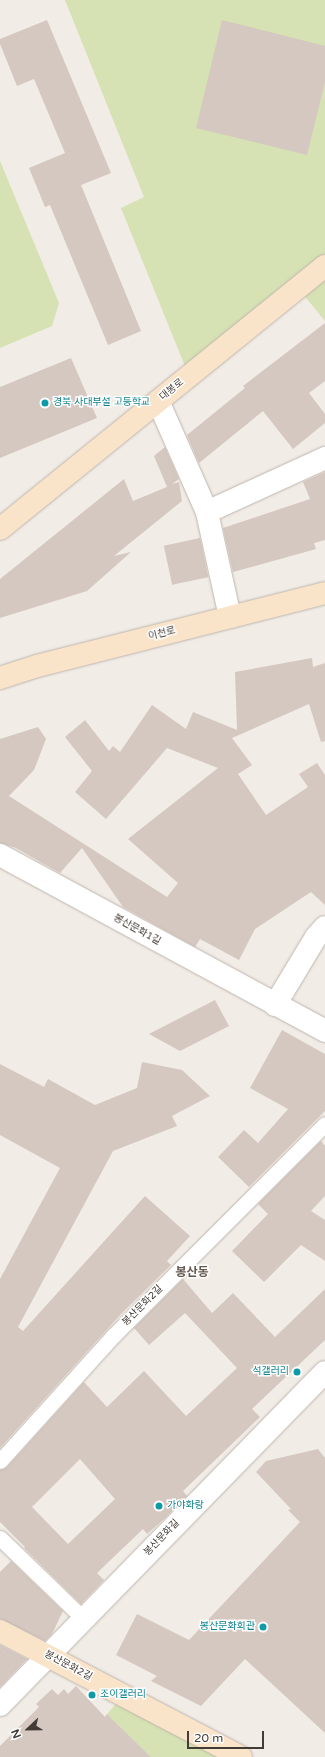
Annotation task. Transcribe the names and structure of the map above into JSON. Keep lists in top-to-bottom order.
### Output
{
  "streets": {
    "street": [
      "대봉로",
      "이천로",
      "봉산문화1길",
      "봉산문화2길",
      "봉산문화길"
    ]
  },
  "crossings": [
    ["봉산문화2길", "봉산문화길"]
  ],
  "districts": ["봉산동"],
  "places": [
    "경북 사대부설 고등학교",
    "석갤러리",
    "가야화랑",
    "봉산문화회관",
    "조이갤러리"
  ],
  "scale_bar": "20 m",
  "north": "left"
}
